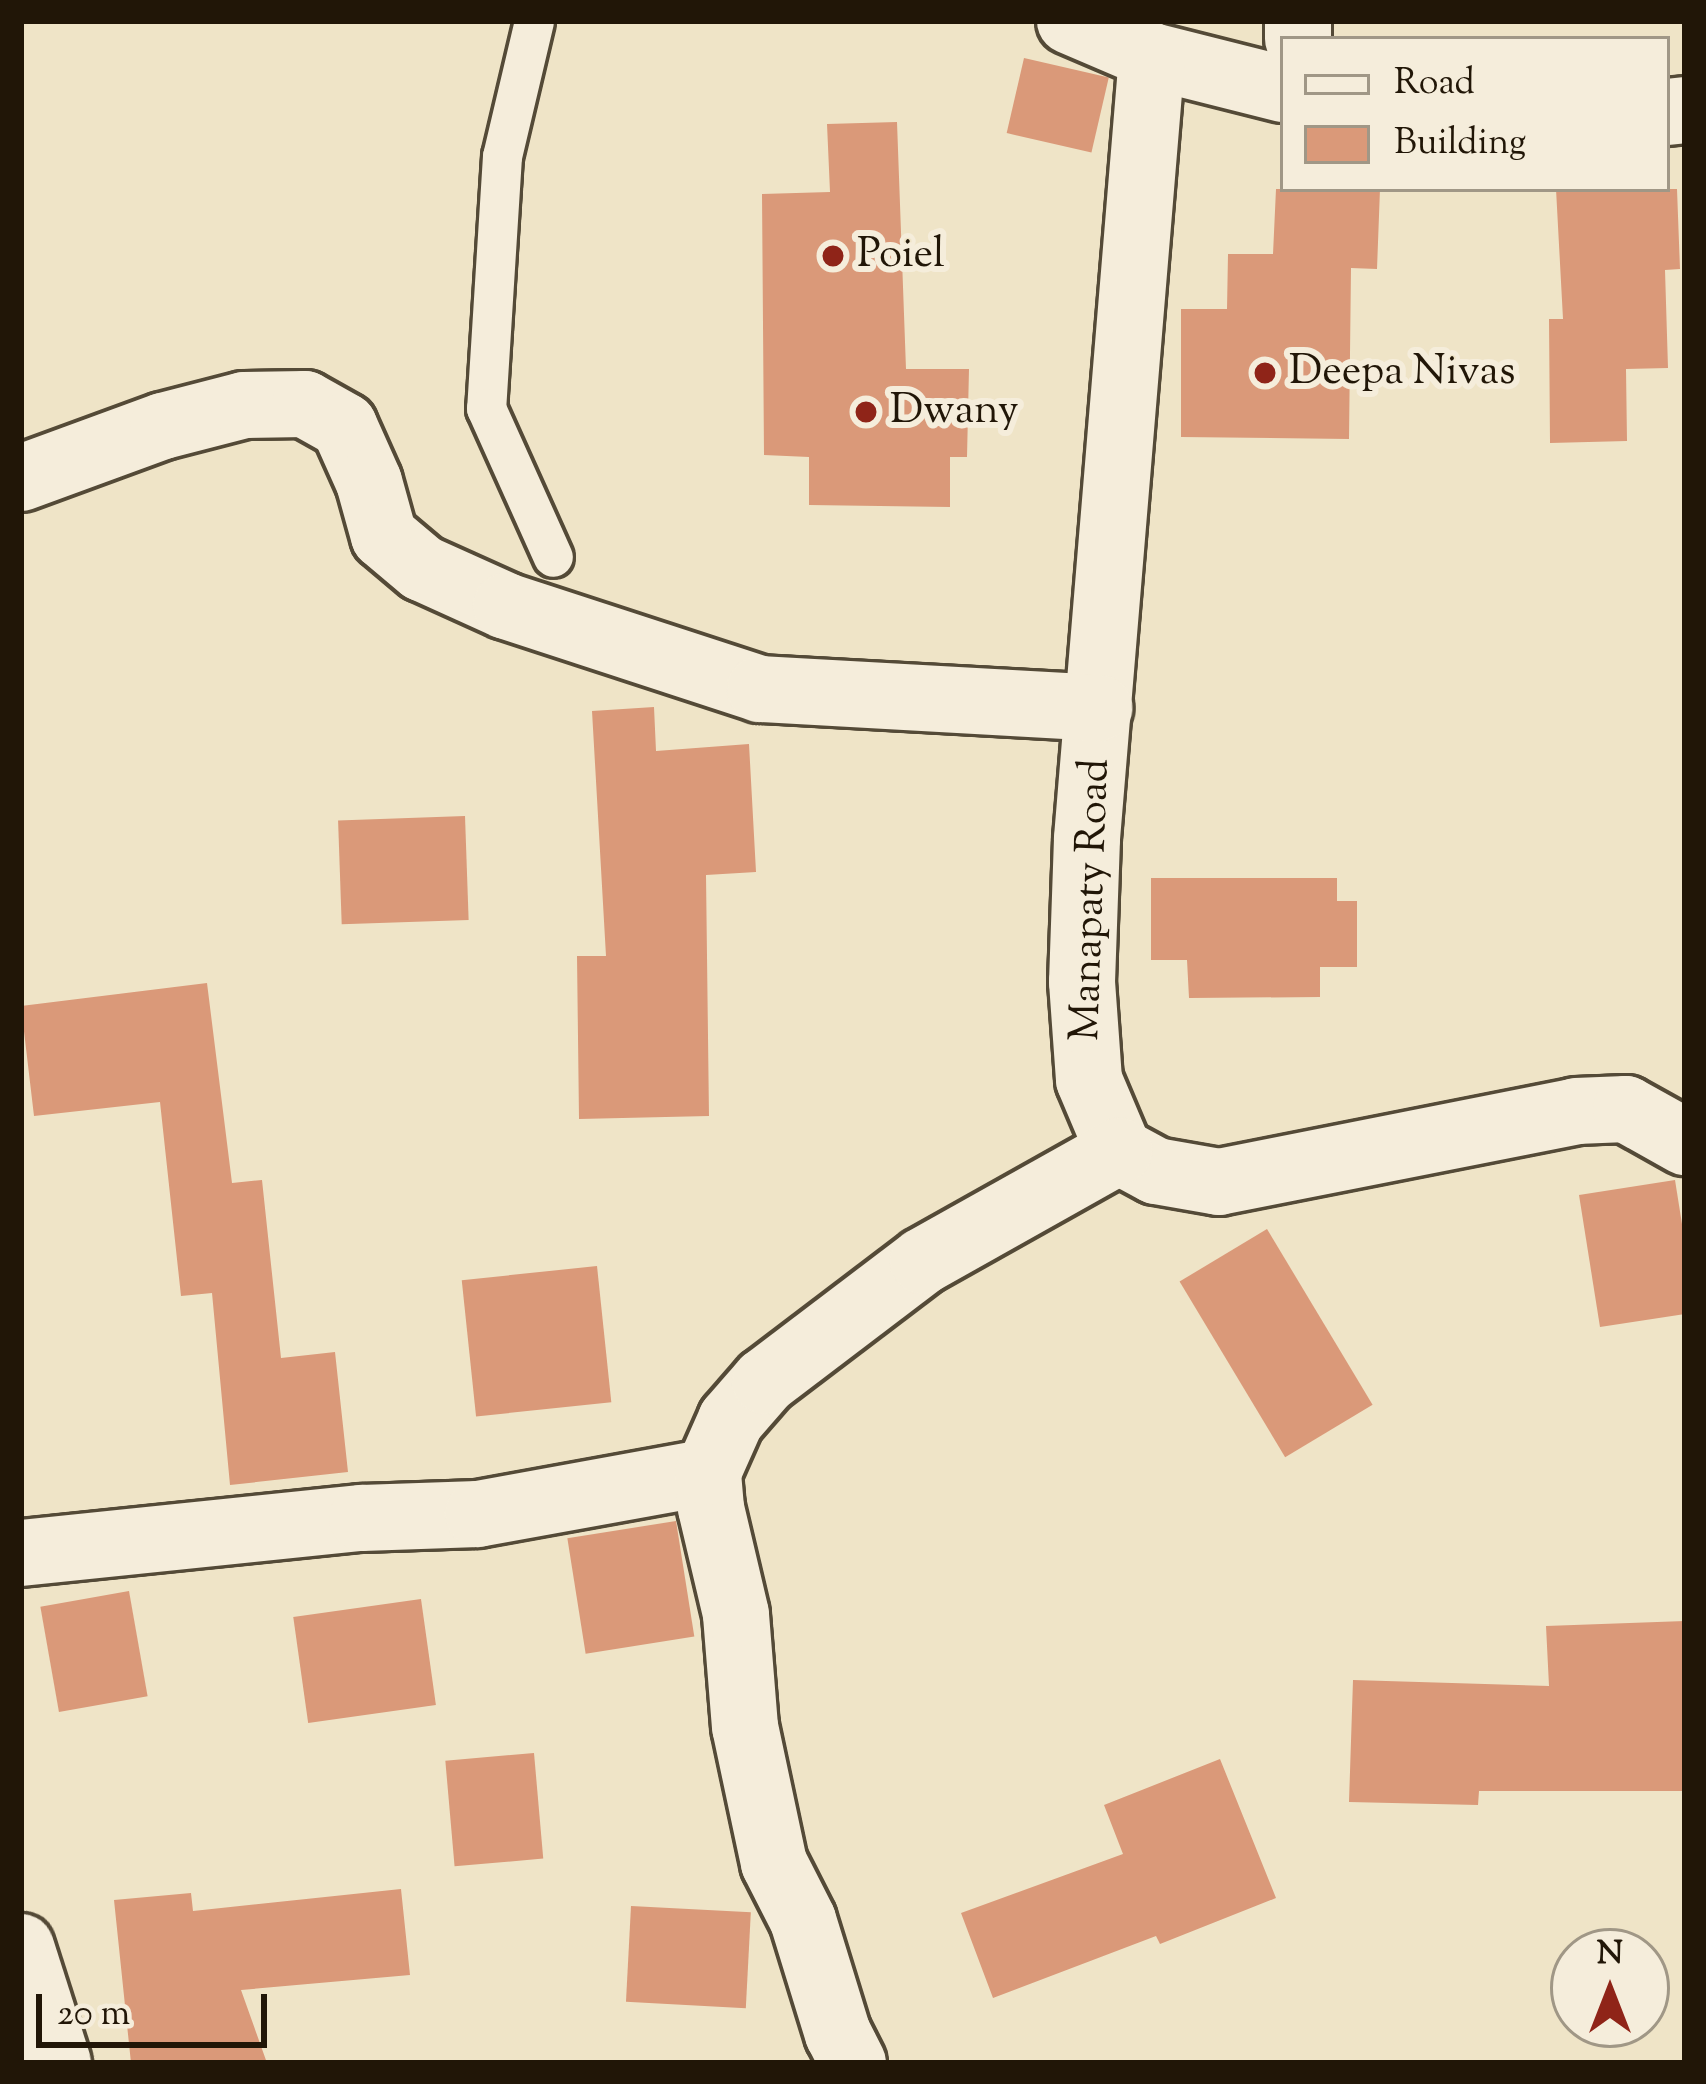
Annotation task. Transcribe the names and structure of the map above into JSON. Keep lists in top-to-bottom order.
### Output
{
  "streets": {
    "street": ["Manapaty Road"]
  },
  "places": ["Poiel", "Deepa Nivas", "Dwany"],
  "legend": ["Road", "Building"],
  "scale_bar": "20 m",
  "north": "top"
}
